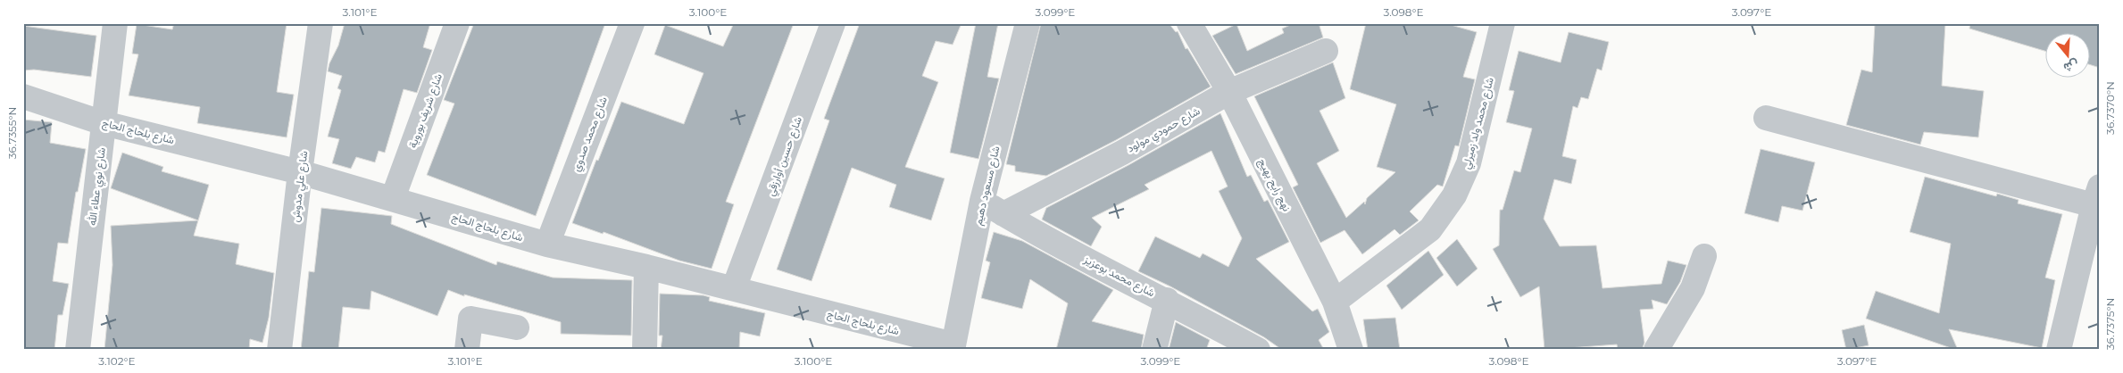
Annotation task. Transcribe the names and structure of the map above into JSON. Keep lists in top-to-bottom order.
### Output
{
  "streets": {
    "street": [
      "شارع شريف بوروية",
      "شارع محمد ولد زميرلي",
      "شارع حمودي مولود",
      "شارع بلحاج الحاج",
      "شارع محمد صدوي",
      "شارع حسين أوارزقي",
      "نهج رابح بهيج",
      "شارع مسعود دهيم",
      "شارع نوي عطاء الله",
      "شارع علي مدوش",
      "شارع محمد بوعزيز"
    ]
  },
  "crossings": [
    ["شارع شريف بوروية", "شارع بلحاج الحاج"],
    ["شارع محمد ولد زميرلي", "نهج رابح بهيج"],
    ["شارع حمودي مولود", "نهج رابح بهيج"],
    ["شارع حمودي مولود", "شارع محمد بوعزيز"],
    ["شارع بلحاج الحاج", "شارع محمد صدوي"],
    ["شارع بلحاج الحاج", "شارع حسين أوارزقي"],
    ["شارع بلحاج الحاج", "شارع مسعود دهيم"],
    ["شارع بلحاج الحاج", "شارع نوي عطاء الله"],
    ["شارع بلحاج الحاج", "شارع علي مدوش"],
    ["شارع مسعود دهيم", "شارع محمد بوعزيز"]
  ],
  "north": "bottom",
  "coordinates": [
    "3.101°E",
    "3.100°E",
    "3.099°E",
    "3.098°E",
    "3.097°E",
    "36.7370°N",
    "36.7355°N",
    "36.7375°N",
    "3.102°E"
  ]
}
